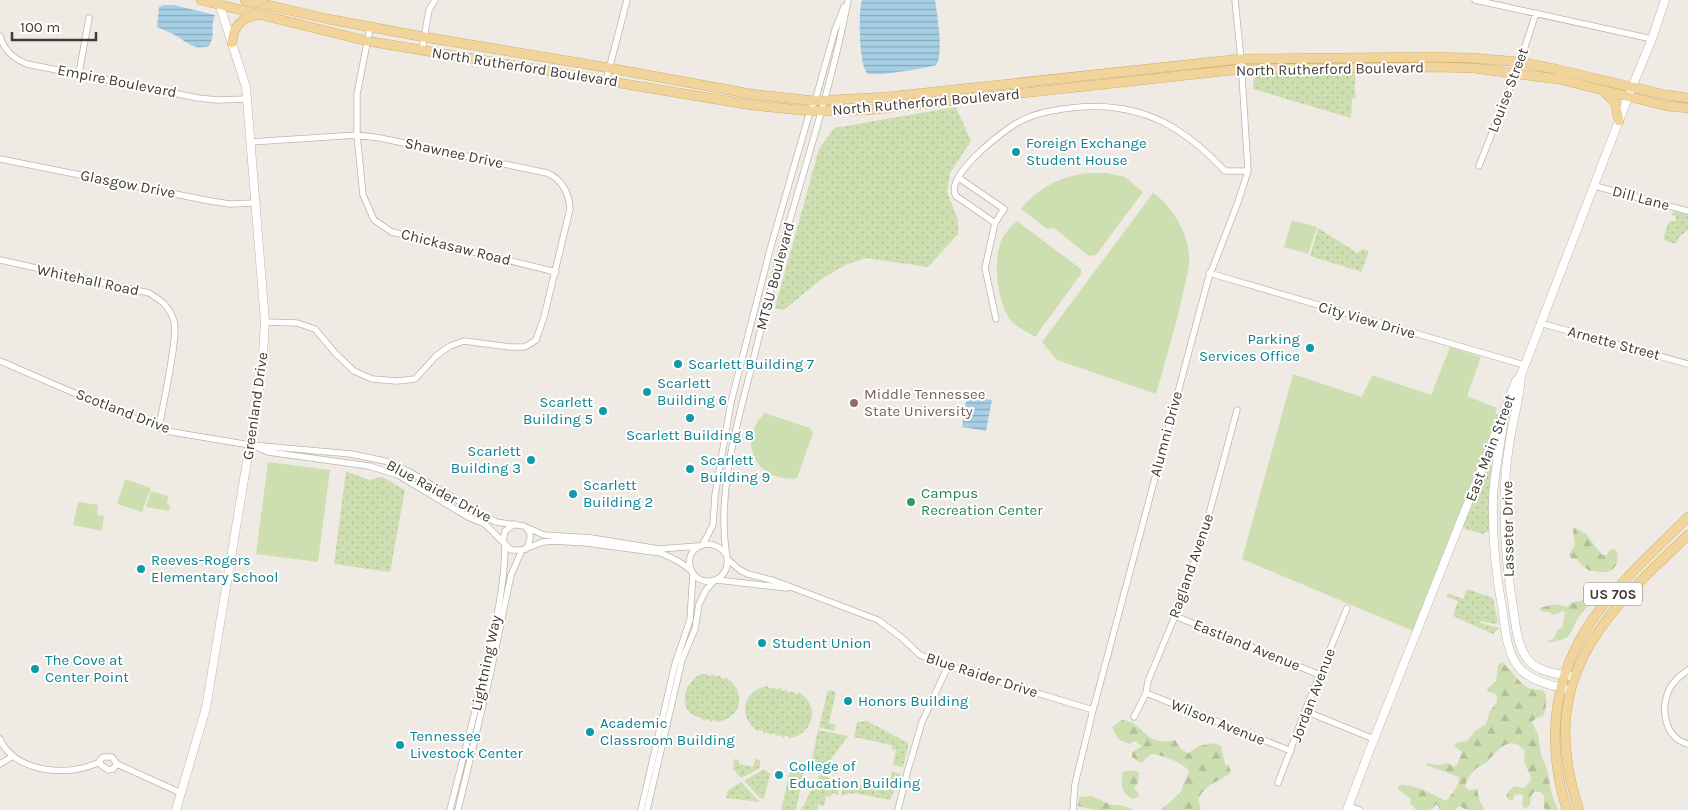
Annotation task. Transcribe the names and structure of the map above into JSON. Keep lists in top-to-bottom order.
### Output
{
  "streets": {
    "main road": ["North Rutherford Boulevard", "US 70S"],
    "street": [
      "Empire Boulevard",
      "Louise Street",
      "Shawnee Drive",
      "Glasgow Drive",
      "Dill Lane",
      "Chickasaw Road",
      "MTSU Boulevard",
      "Whitehall Road",
      "City View Drive",
      "Arnette Street",
      "Greenland Drive",
      "Scotland Drive",
      "Alumni Drive",
      "East Main Street",
      "Blue Raider Drive",
      "Lasseter Drive",
      "Ragland Avenue",
      "Eastland Avenue",
      "Lightning Way",
      "Jordan Avenue",
      "Wilson Avenue"
    ]
  },
  "crossings": [
    ["North Rutherford Boulevard", "Louise Street"],
    ["North Rutherford Boulevard", "Chickasaw Road"],
    ["North Rutherford Boulevard", "MTSU Boulevard"],
    ["North Rutherford Boulevard", "Greenland Drive"],
    ["North Rutherford Boulevard", "Alumni Drive"],
    ["North Rutherford Boulevard", "East Main Street"],
    ["Empire Boulevard", "Greenland Drive"],
    ["Shawnee Drive", "Chickasaw Road"],
    ["Shawnee Drive", "Greenland Drive"],
    ["Glasgow Drive", "Greenland Drive"],
    ["Dill Lane", "East Main Street"],
    ["MTSU Boulevard", "Blue Raider Drive"],
    ["Whitehall Road", "Scotland Drive"],
    ["City View Drive", "Alumni Drive"],
    ["City View Drive", "East Main Street"],
    ["Arnette Street", "East Main Street"],
    ["Greenland Drive", "Scotland Drive"],
    ["Greenland Drive", "Blue Raider Drive"],
    ["Scotland Drive", "Blue Raider Drive"],
    ["Alumni Drive", "Blue Raider Drive"],
    ["East Main Street", "Lasseter Drive"],
    ["Blue Raider Drive", "Lightning Way"],
    ["Lasseter Drive", "US 70S"],
    ["Ragland Avenue", "Eastland Avenue"],
    ["Ragland Avenue", "Wilson Avenue"],
    ["Eastland Avenue", "Jordan Avenue"],
    ["Jordan Avenue", "Wilson Avenue"]
  ],
  "places": [
    "Foreign Exchange Student House",
    "Parking Services Office",
    "Scarlett Building 7",
    "Scarlett Building 6",
    "Middle Tennessee State University",
    "Scarlett Building 5",
    "Scarlett Building 8",
    "Scarlett Building 3",
    "Scarlett Building 9",
    "Scarlett Building 2",
    "Campus Recreation Center",
    "Reeves-Rogers Elementary School",
    "Student Union",
    "The Cove at Center Point",
    "Honors Building",
    "Academic Classroom Building",
    "Tennessee Livestock Center",
    "College of Education Building"
  ],
  "scale_bar": "100 m"
}
